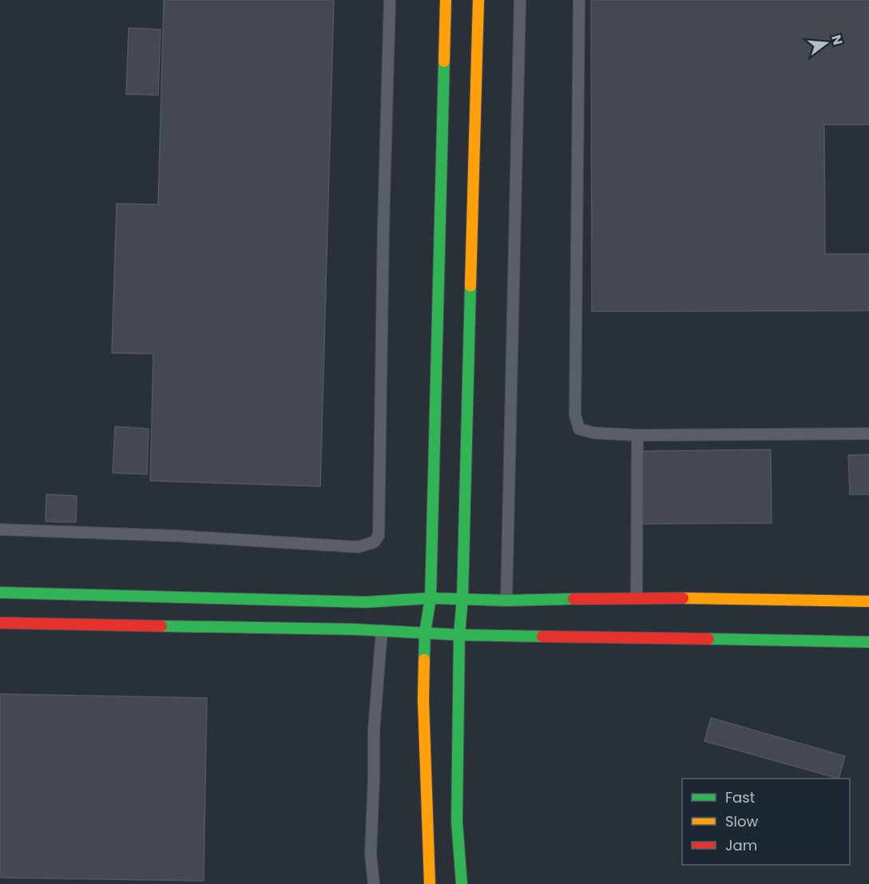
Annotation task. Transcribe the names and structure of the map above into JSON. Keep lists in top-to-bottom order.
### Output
{
  "legend": ["Fast", "Slow", "Jam"],
  "north": "right"
}
